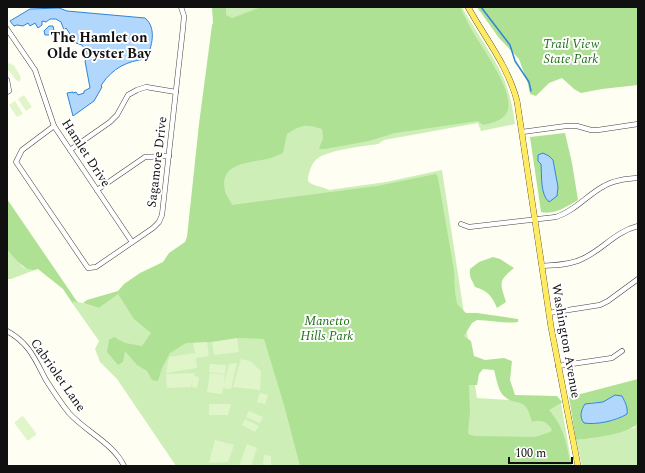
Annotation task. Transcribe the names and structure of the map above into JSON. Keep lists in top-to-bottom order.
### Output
{
  "streets": {
    "main road": ["Washington Avenue"],
    "street": ["Hamlet Drive", "Sagamore Drive", "Cabriolet Lane"]
  },
  "crossings": [
    ["Hamlet Drive", "Sagamore Drive"]
  ],
  "districts": ["The Hamlet on Olde Oyster Bay"],
  "parks": ["Trail View State Park", "Manetto Hills Park"],
  "scale_bar": "100 m"
}
